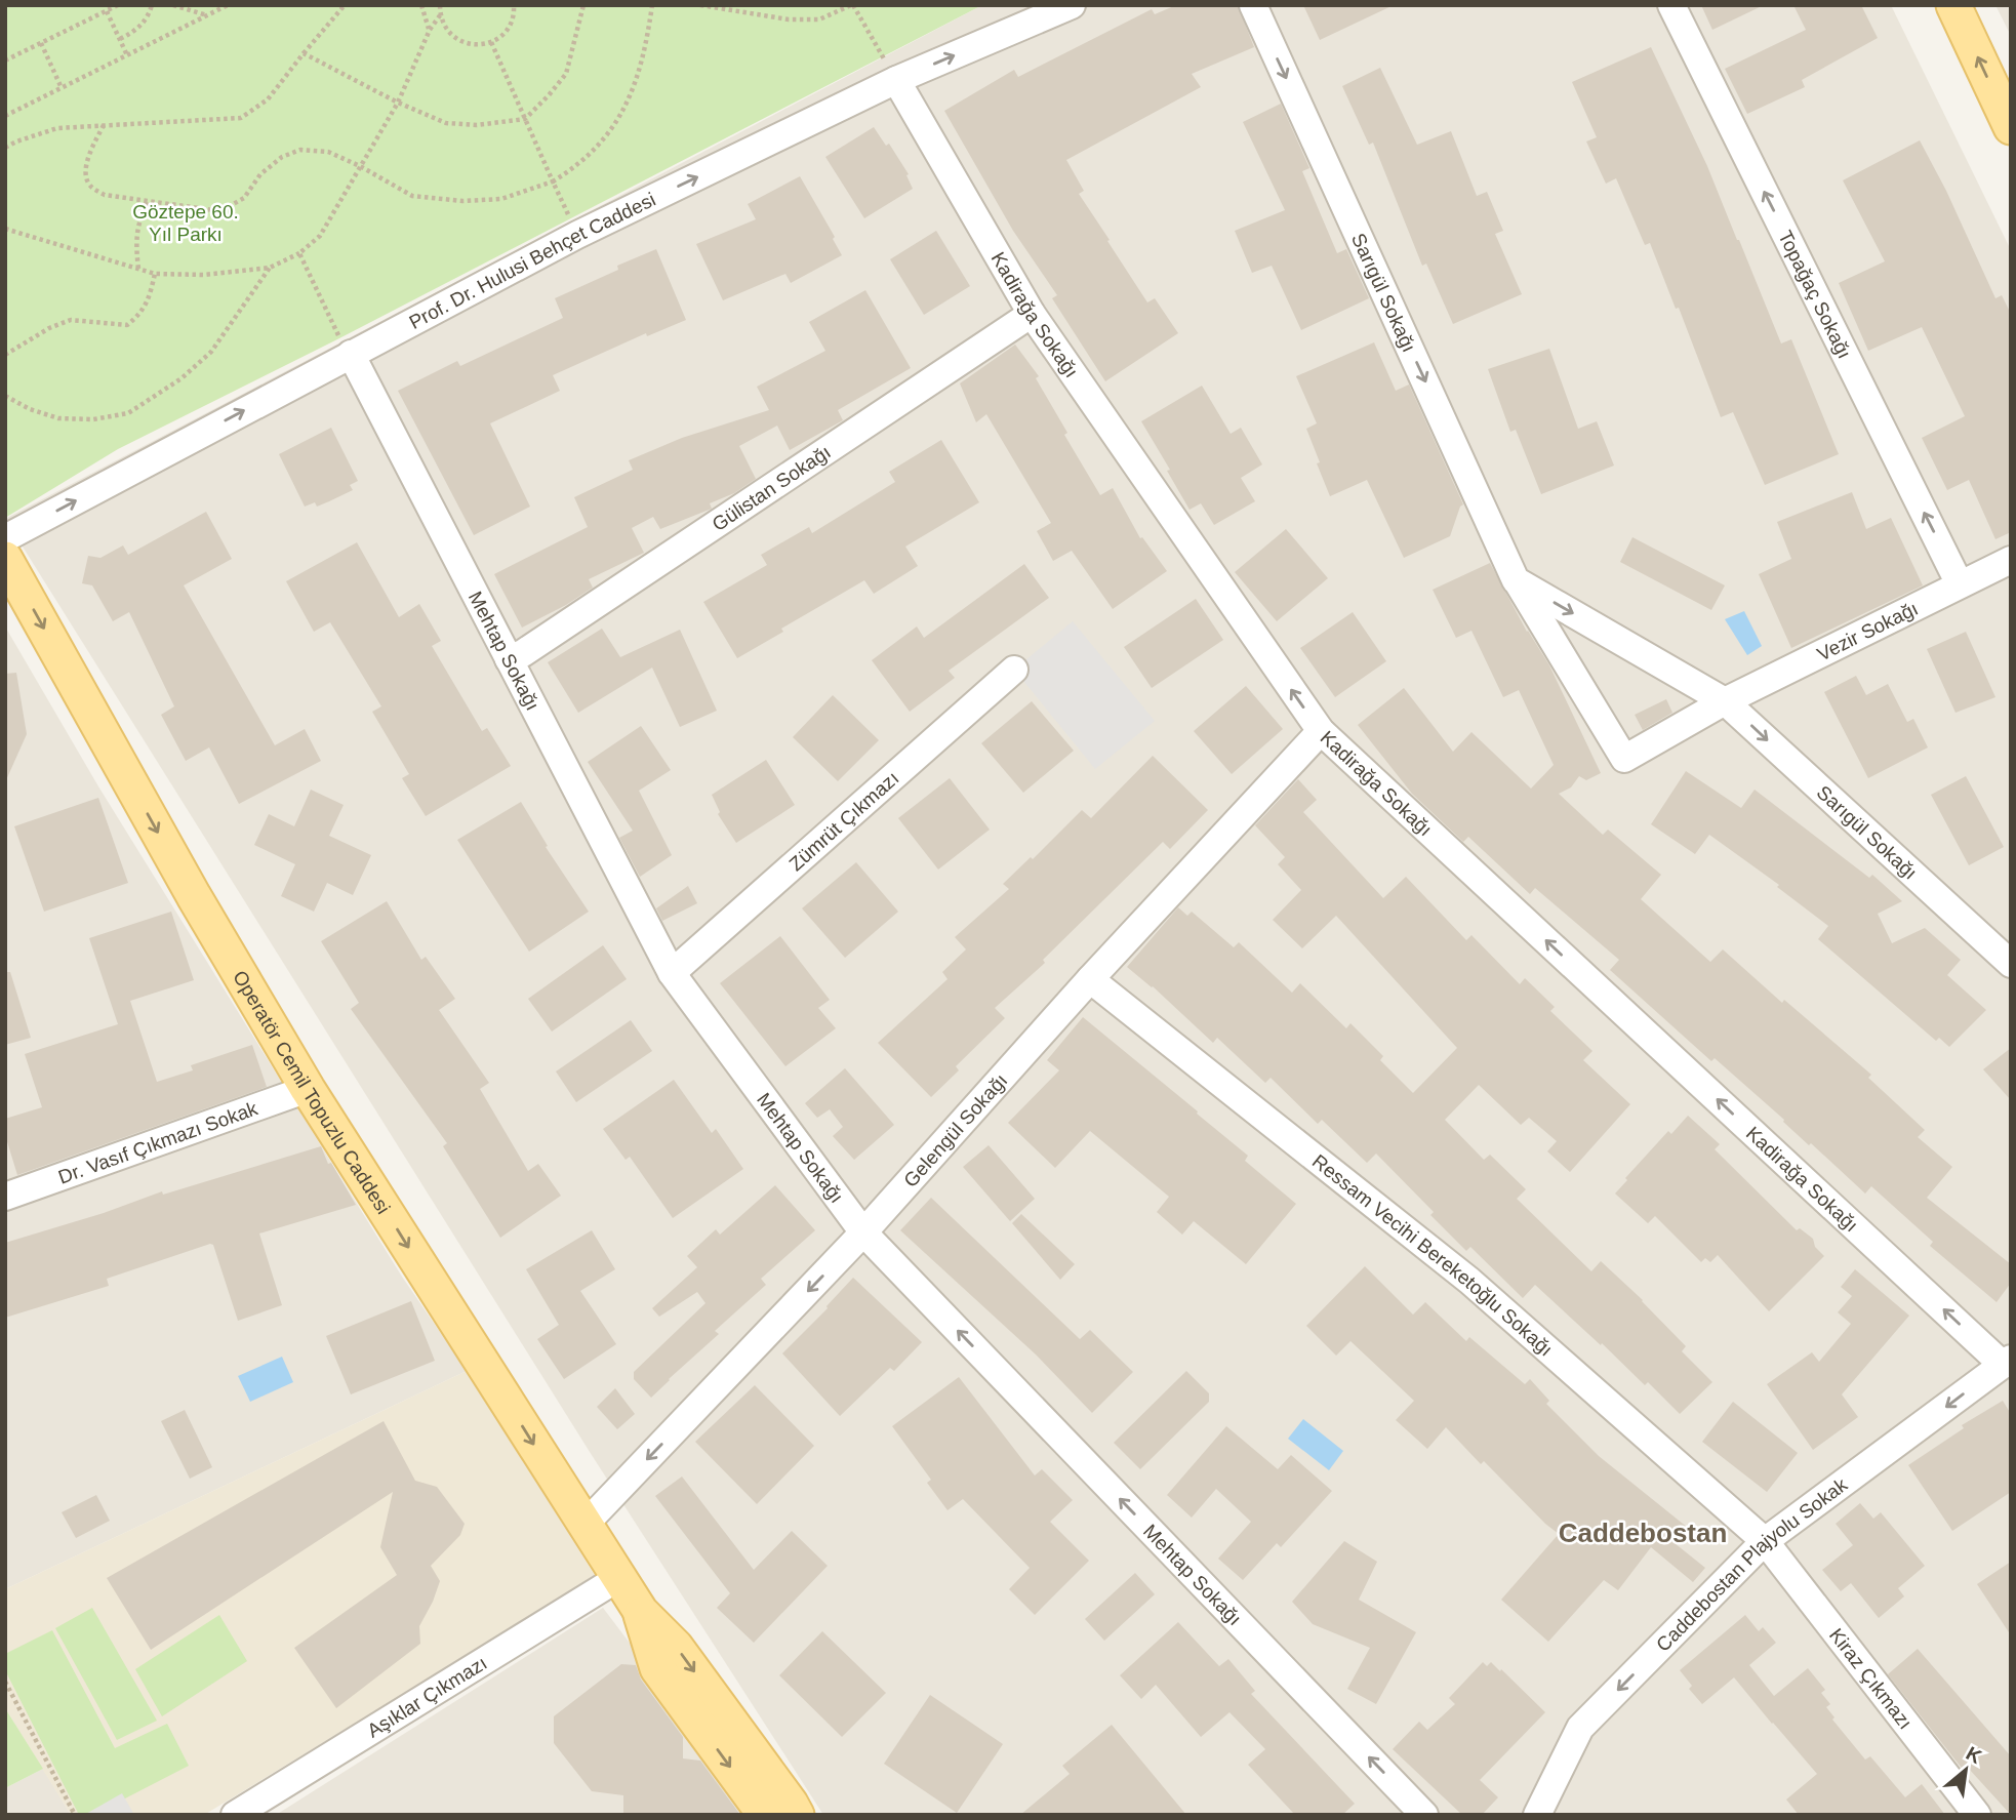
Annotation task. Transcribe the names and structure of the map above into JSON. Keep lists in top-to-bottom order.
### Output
{
  "streets": {
    "main road": ["Operatör Cemil Topuzlu Caddesi"],
    "street": [
      "Prof. Dr. Hulusi Behçet Caddesi",
      "Sarıgül Sokağı",
      "Topağaç Sokağı",
      "Kadirağa Sokağı",
      "Gülistan Sokağı",
      "Vezir Sokağı",
      "Mehtap Sokağı",
      "Zümrüt Çıkmazı",
      "Gelengül Sokağı",
      "Dr. Vasıf Çıkmazı Sokak",
      "Ressam Vecihi Bereketoğlu Sokağı",
      "Caddebostan Plajyolu Sokak",
      "Kiraz Çıkmazı",
      "Aşıklar Çıkmazı"
    ]
  },
  "crossings": [
    ["Prof. Dr. Hulusi Behçet Caddesi", "Kadirağa Sokağı"],
    ["Prof. Dr. Hulusi Behçet Caddesi", "Mehtap Sokağı"],
    ["Sarıgül Sokağı", "Vezir Sokağı"],
    ["Topağaç Sokağı", "Vezir Sokağı"],
    ["Kadirağa Sokağı", "Gülistan Sokağı"],
    ["Kadirağa Sokağı", "Gelengül Sokağı"],
    ["Kadirağa Sokağı", "Caddebostan Plajyolu Sokak"],
    ["Gülistan Sokağı", "Mehtap Sokağı"],
    ["Mehtap Sokağı", "Zümrüt Çıkmazı"],
    ["Mehtap Sokağı", "Gelengül Sokağı"],
    ["Operatör Cemil Topuzlu Caddesi", "Gelengül Sokağı"],
    ["Operatör Cemil Topuzlu Caddesi", "Dr. Vasıf Çıkmazı Sokak"],
    ["Operatör Cemil Topuzlu Caddesi", "Aşıklar Çıkmazı"],
    ["Gelengül Sokağı", "Ressam Vecihi Bereketoğlu Sokağı"],
    ["Ressam Vecihi Bereketoğlu Sokağı", "Caddebostan Plajyolu Sokak"],
    ["Ressam Vecihi Bereketoğlu Sokağı", "Kiraz Çıkmazı"],
    ["Caddebostan Plajyolu Sokak", "Kiraz Çıkmazı"]
  ],
  "one_way": [
    "Prof. Dr. Hulusi Behçet Caddesi",
    "Sarıgül Sokağı",
    "Topağaç Sokağı",
    "Kadirağa Sokağı",
    "Mehtap Sokağı",
    "Operatör Cemil Topuzlu Caddesi",
    "Gelengül Sokağı",
    "Caddebostan Plajyolu Sokak"
  ],
  "districts": ["Caddebostan"],
  "parks": ["Göztepe 60. Yıl Parkı"],
  "north": "top right"
}
